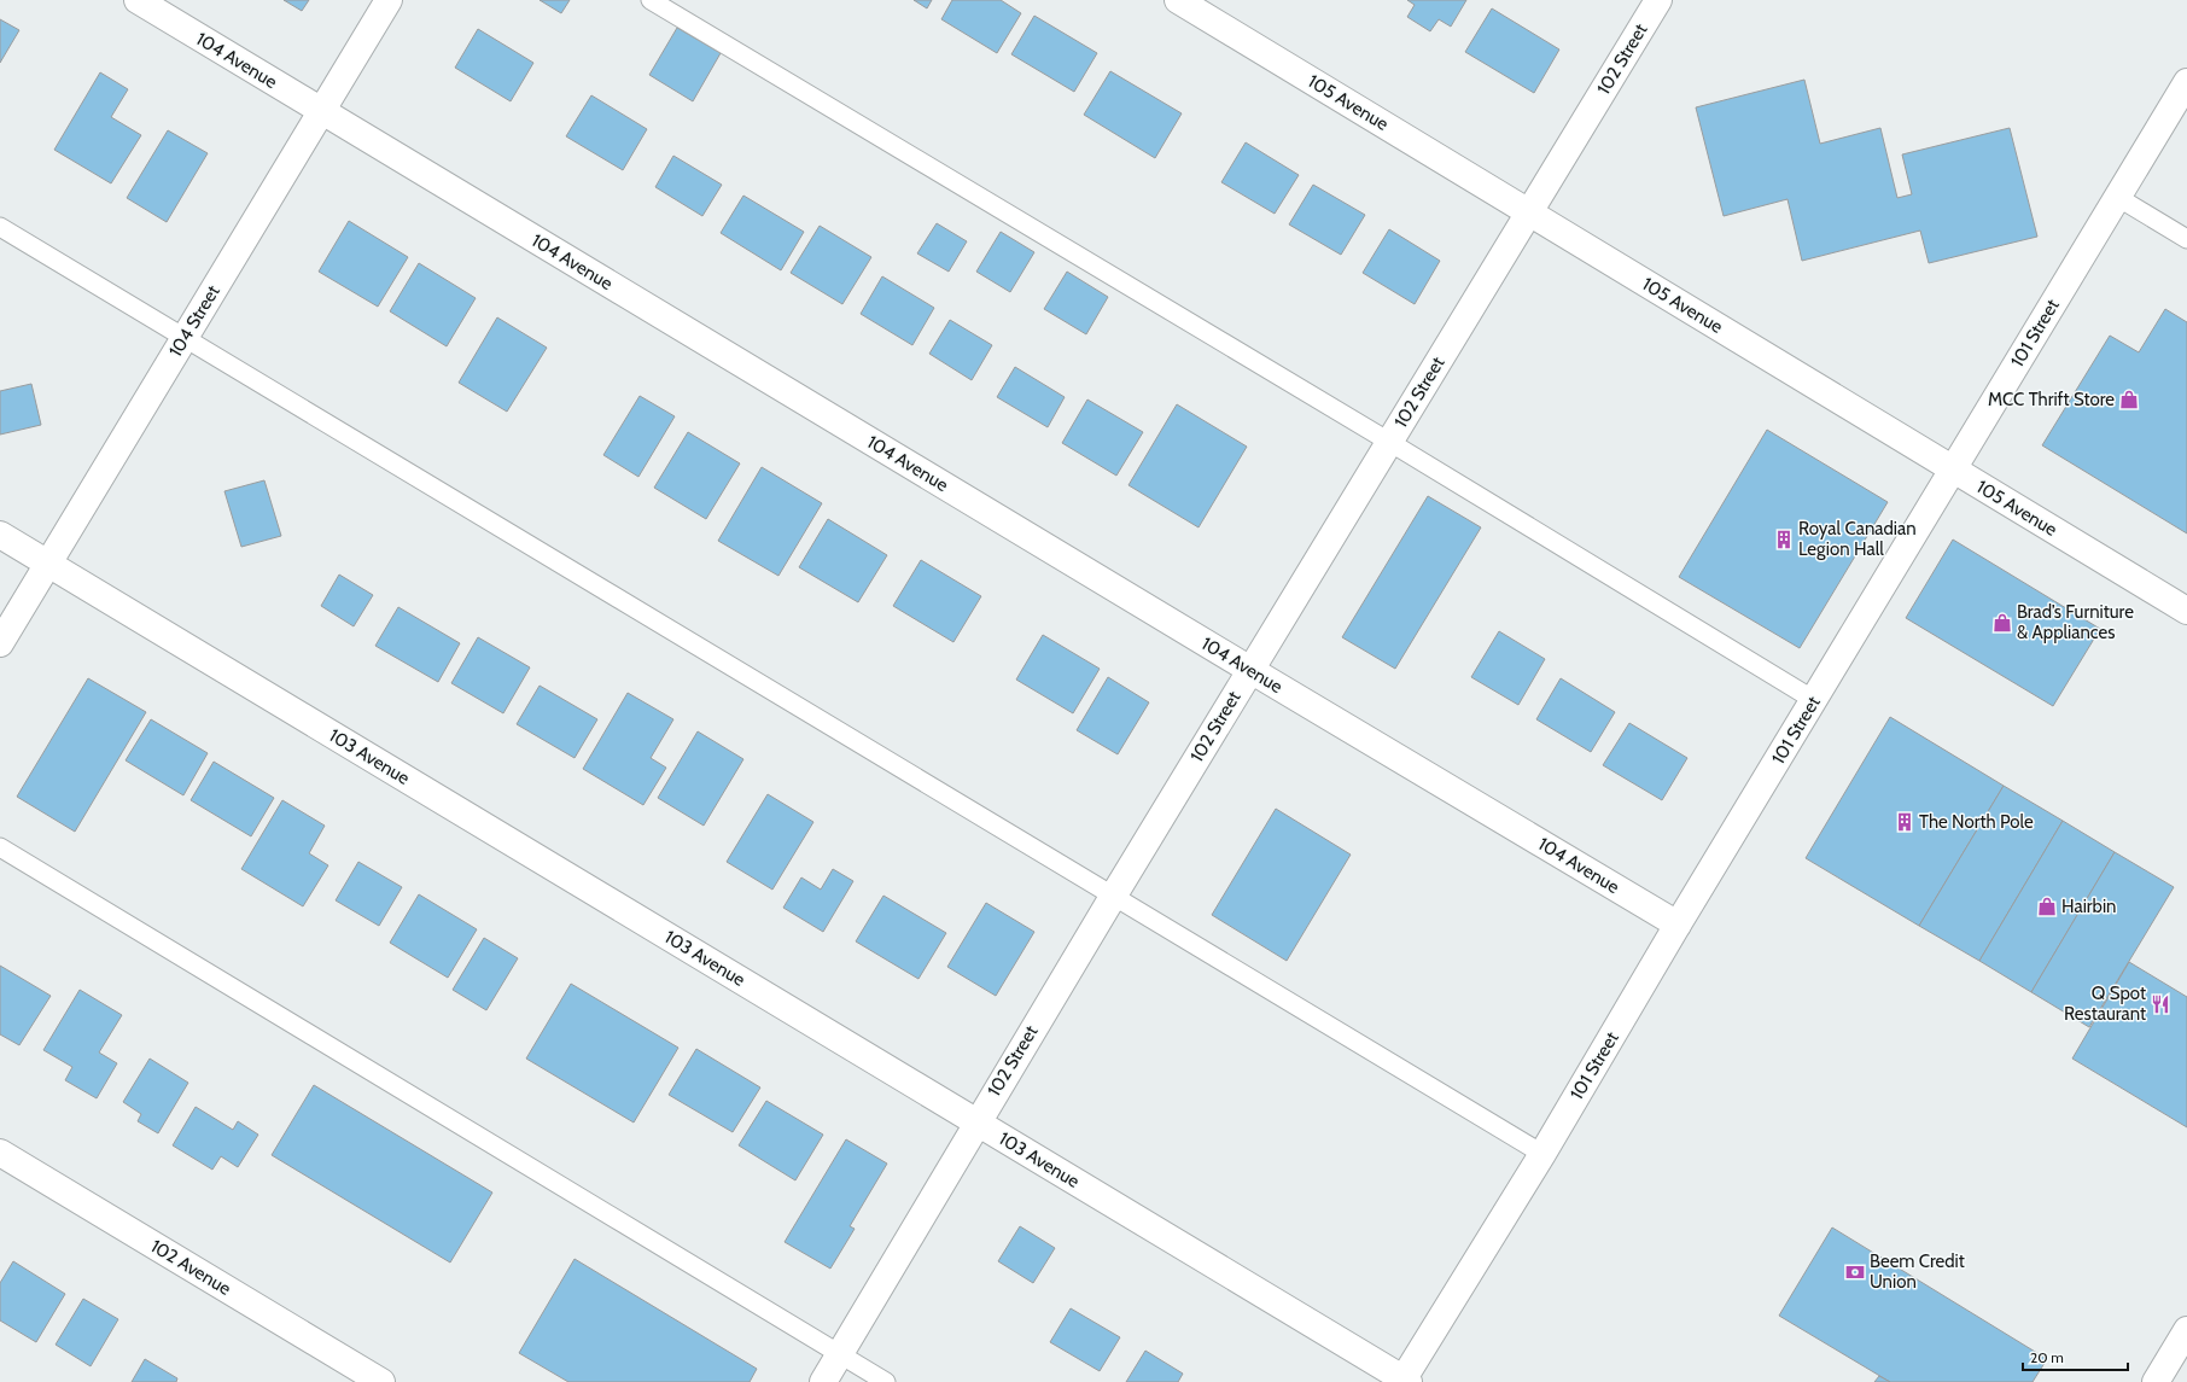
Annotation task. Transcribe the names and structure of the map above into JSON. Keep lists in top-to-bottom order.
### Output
{
  "streets": {
    "street": [
      "102 Street",
      "104 Avenue",
      "105 Avenue",
      "104 Street",
      "101 Street",
      "103 Avenue",
      "102 Avenue"
    ]
  },
  "crossings": [
    ["102 Street", "104 Avenue"],
    ["102 Street", "105 Avenue"],
    ["102 Street", "103 Avenue"],
    ["104 Avenue", "104 Street"],
    ["104 Avenue", "101 Street"],
    ["105 Avenue", "101 Street"],
    ["104 Street", "103 Avenue"],
    ["101 Street", "103 Avenue"]
  ],
  "places": {
    "shop": ["MCC Thrift Store", "Brad’s Furniture & Appliances", "Hairbin"],
    "building": ["Royal Canadian Legion Hall", "The North Pole"],
    "restaurant": ["Q Spot Restaurant"],
    "bank": ["Beem Credit Union"]
  },
  "scale_bar": "20 m"
}
